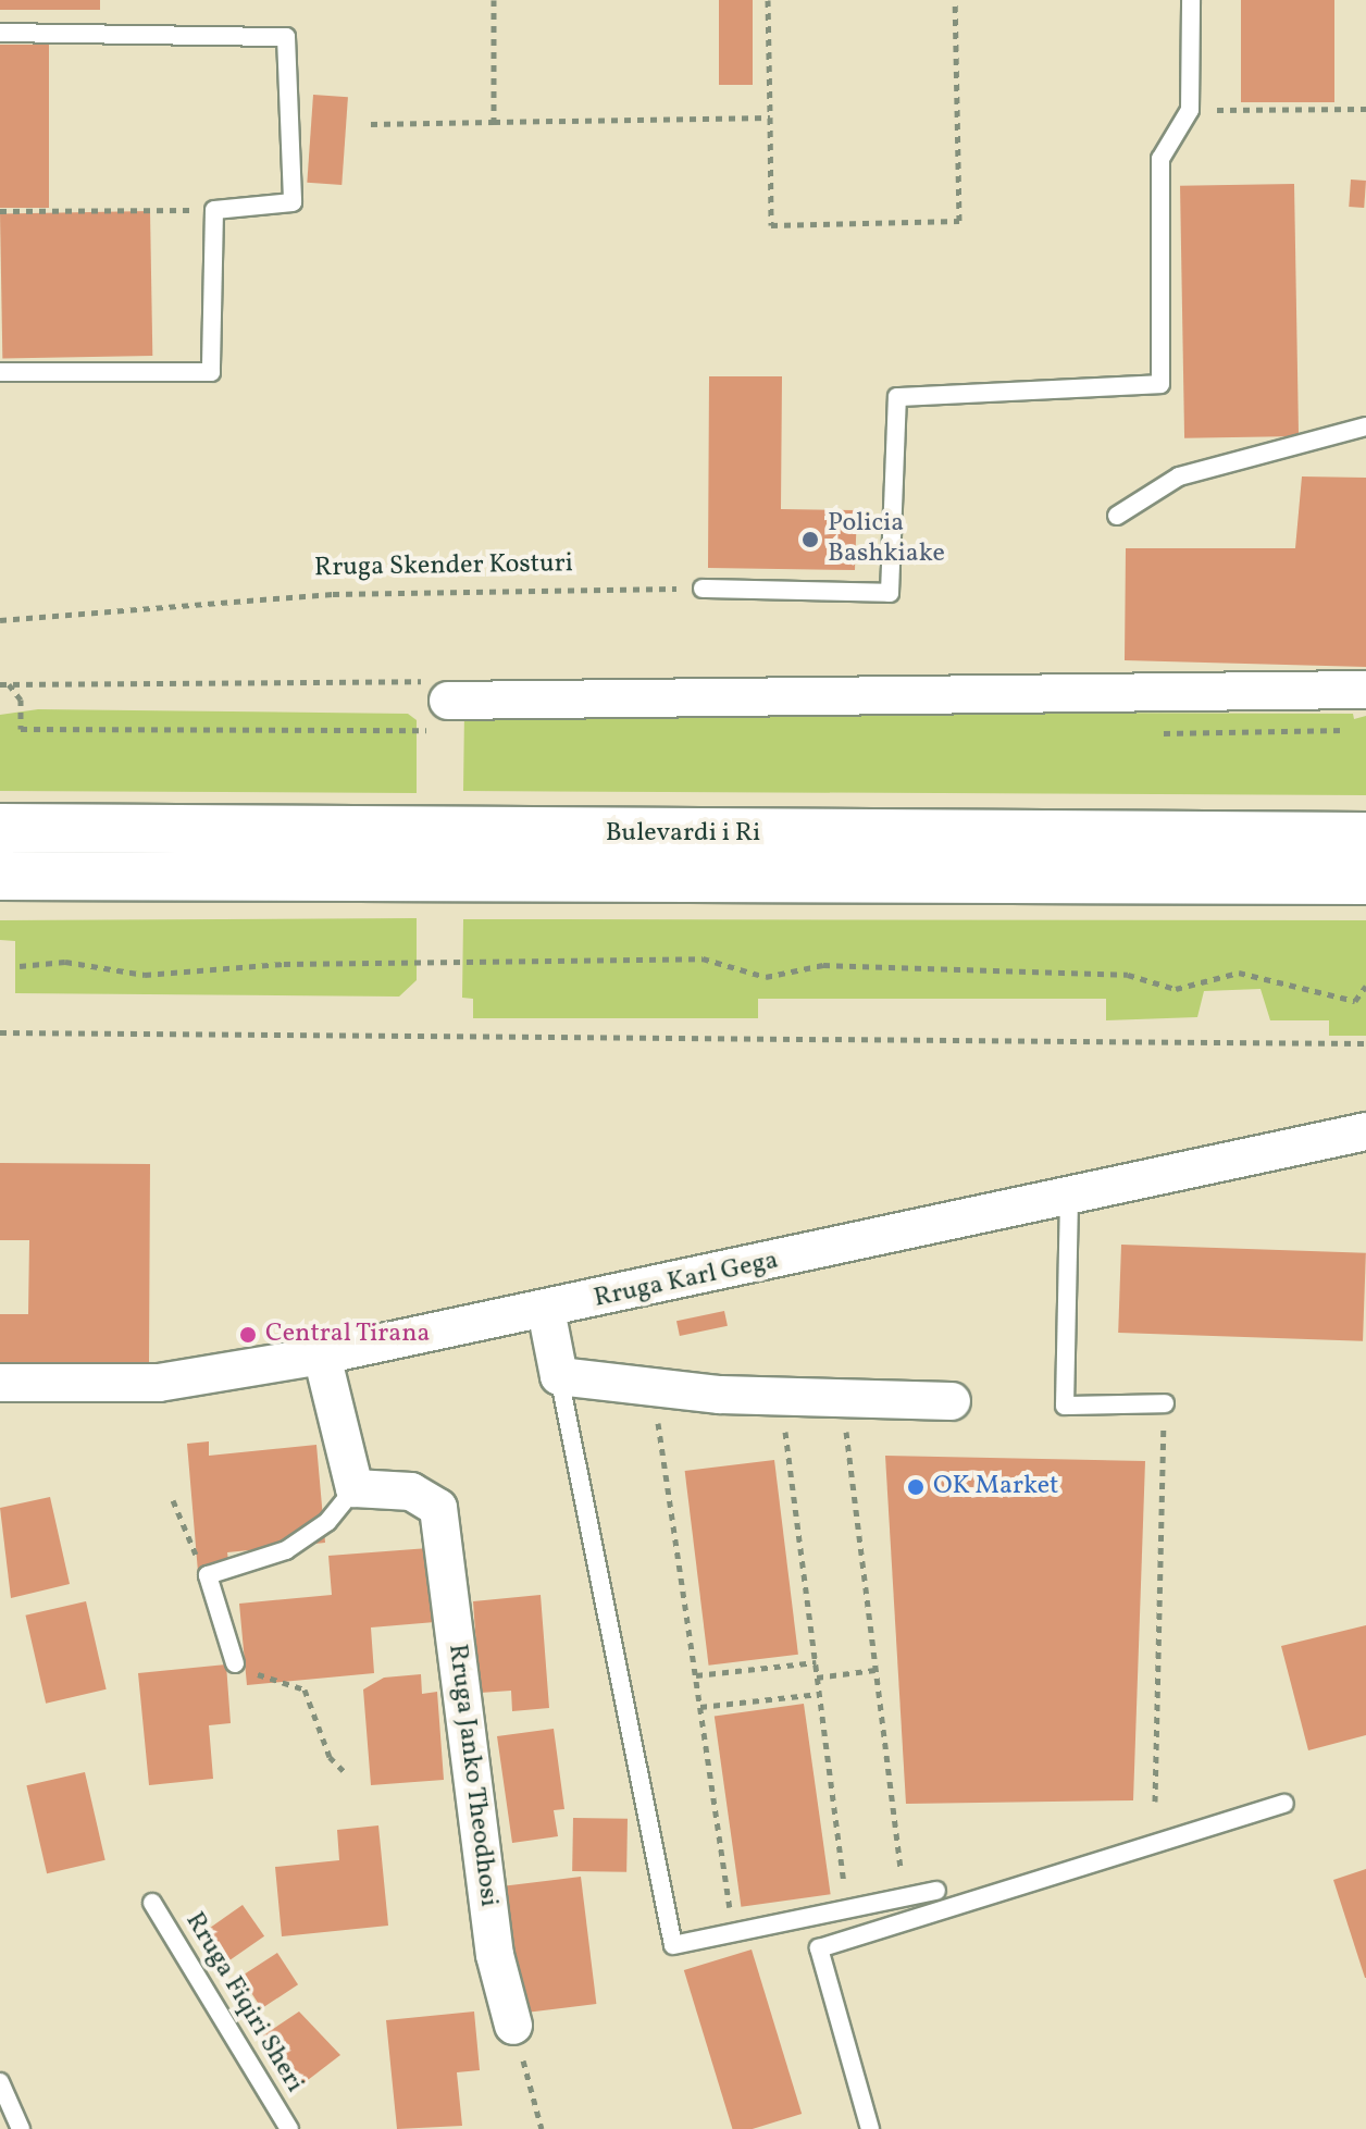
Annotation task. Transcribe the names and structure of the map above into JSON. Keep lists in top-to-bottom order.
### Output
{
  "streets": {
    "main road": ["Bulevardi i Ri"],
    "street": ["Rruga Karl Gega", "Rruga Janko Theodhosi"],
    "lane": ["Rruga Fiqiri Sheri"],
    "path": ["Rruga Skender Kosturi"]
  },
  "places": ["Policia Bashkiake", "Central Tirana", "OK Market"]
}
